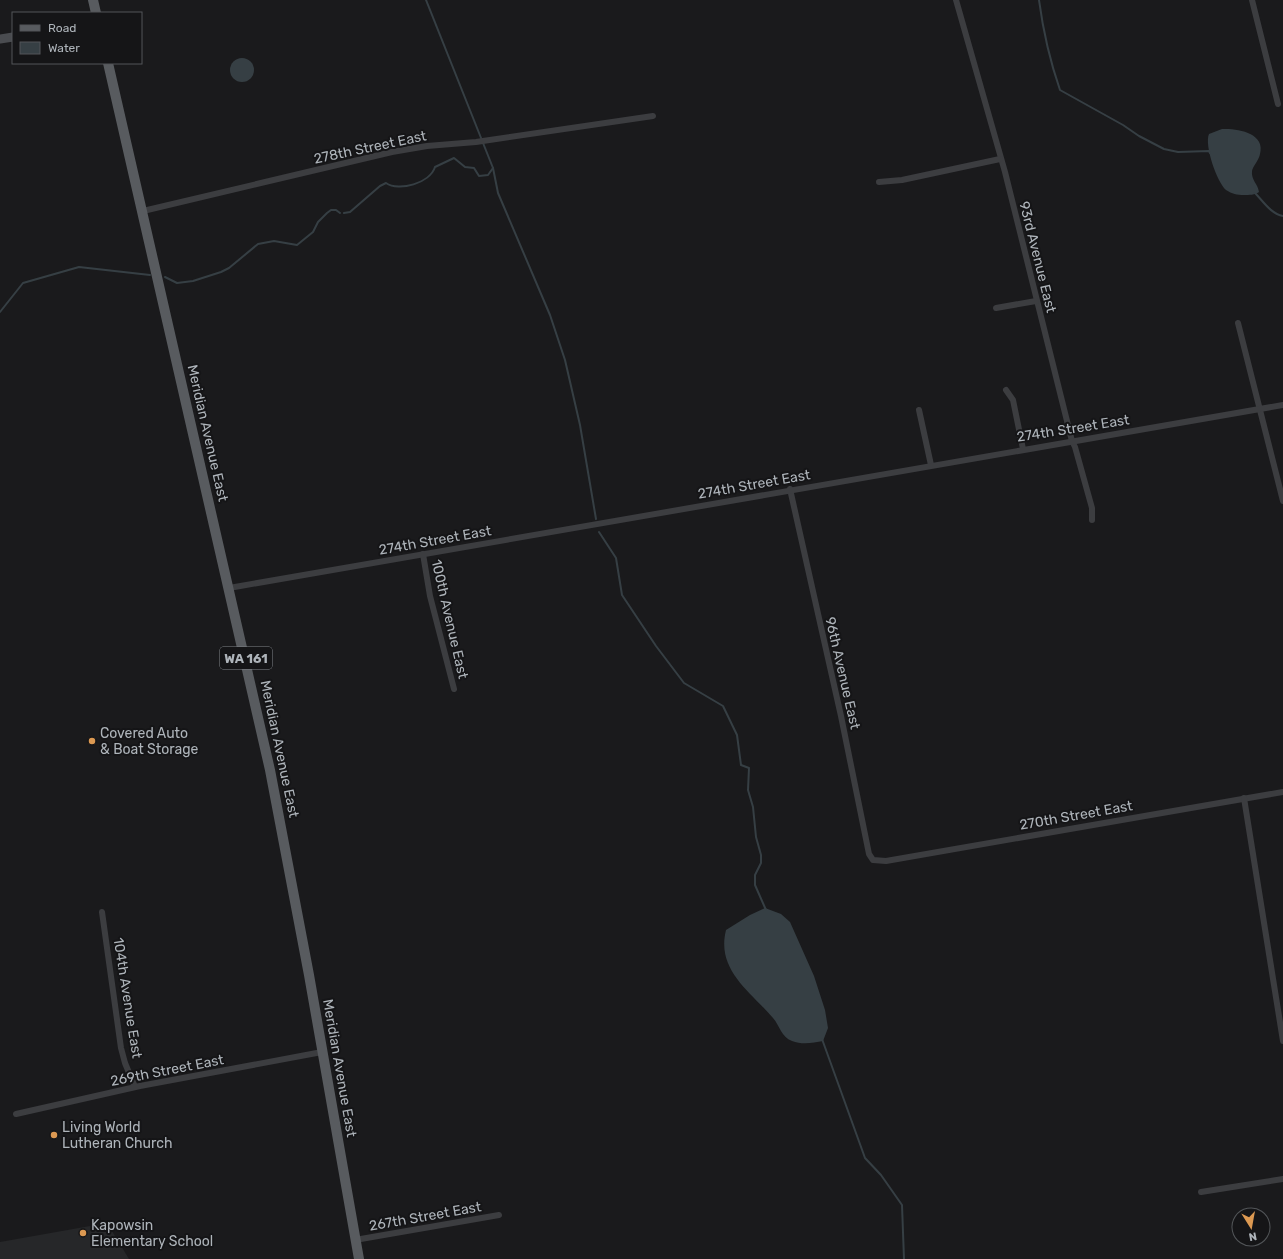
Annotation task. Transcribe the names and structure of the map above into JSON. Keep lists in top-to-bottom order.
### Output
{
  "streets": {
    "main road": ["Meridian Avenue East", "WA 161"],
    "street": [
      "278th Street East",
      "93rd Avenue East",
      "274th Street East",
      "100th Avenue East",
      "96th Avenue East",
      "270th Street East",
      "104th Avenue East",
      "269th Street East",
      "267th Street East"
    ]
  },
  "crossings": [
    ["278th Street East", "Meridian Avenue East"],
    ["93rd Avenue East", "274th Street East"],
    ["274th Street East", "Meridian Avenue East"],
    ["274th Street East", "100th Avenue East"],
    ["274th Street East", "96th Avenue East"],
    ["Meridian Avenue East", "269th Street East"],
    ["Meridian Avenue East", "267th Street East"],
    ["96th Avenue East", "270th Street East"],
    ["104th Avenue East", "269th Street East"]
  ],
  "places": ["Covered Auto & Boat Storage", "Living World Lutheran Church", "Kapowsin Elementary School"],
  "legend": ["Road", "Water"],
  "north": "bottom"
}
